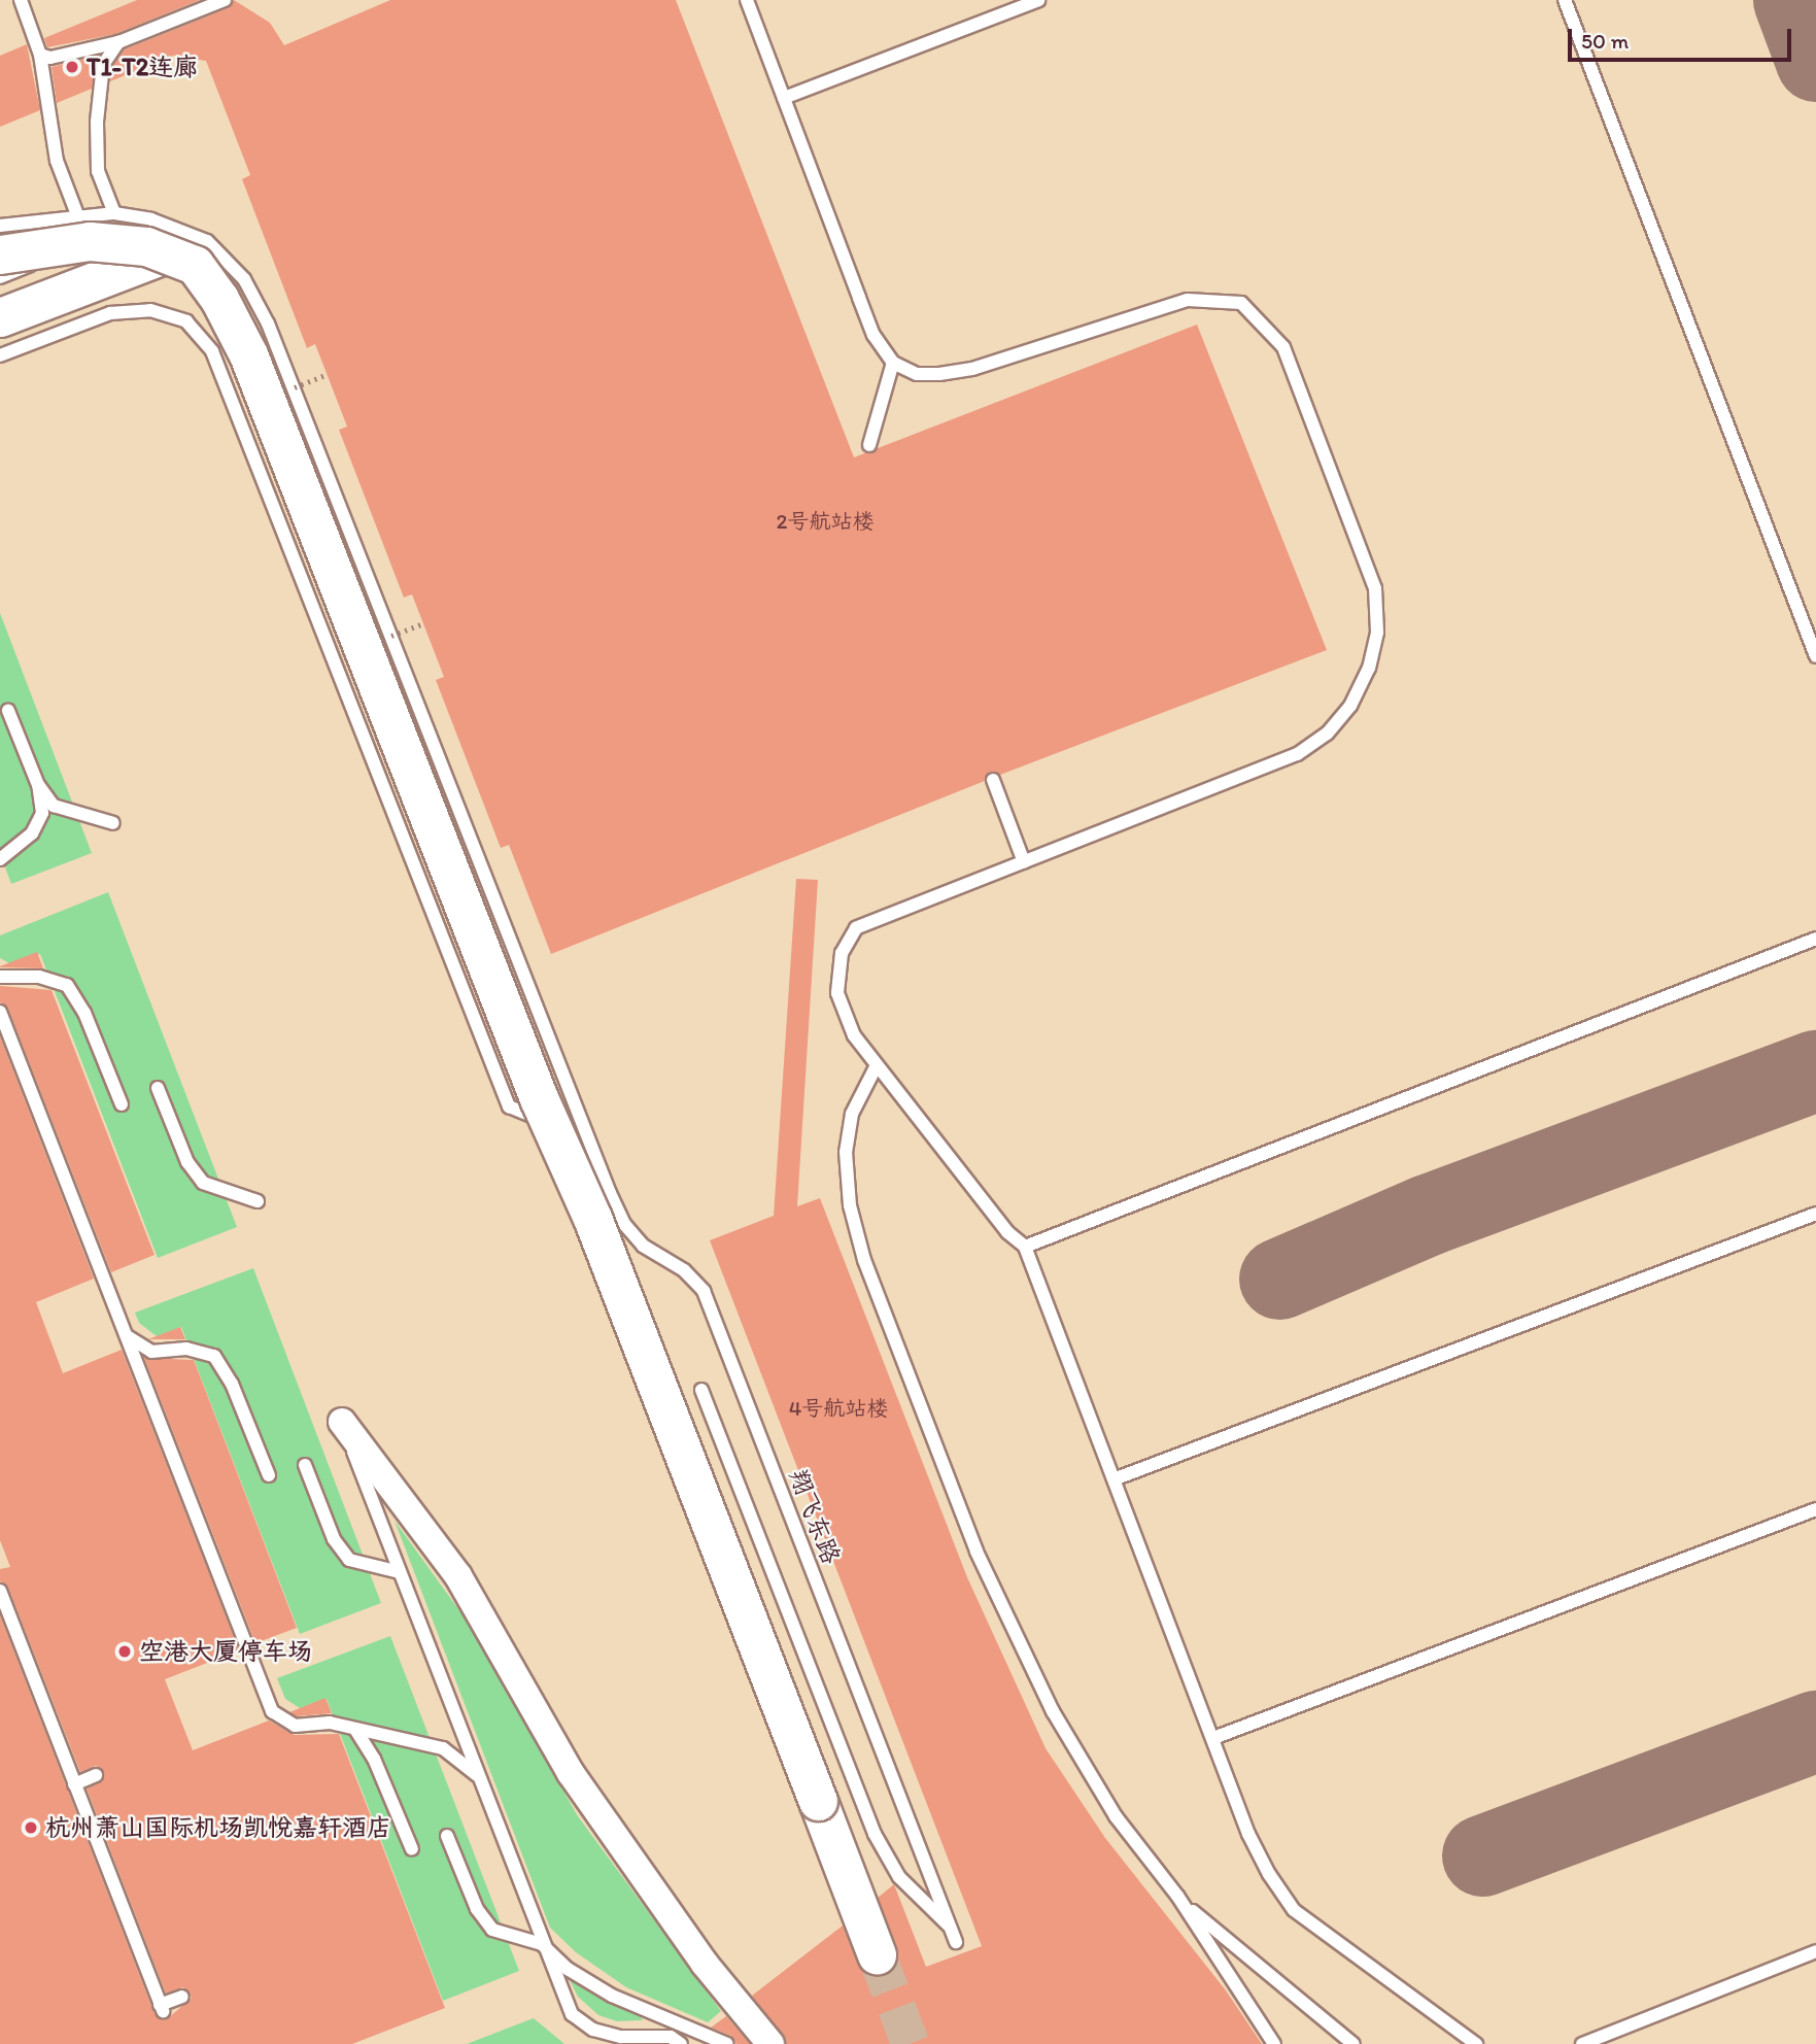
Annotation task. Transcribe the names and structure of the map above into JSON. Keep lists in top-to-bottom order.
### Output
{
  "streets": {
    "lane": ["翔飞东路"]
  },
  "places": ["T1-T2连廊", "空港大厦停车场", "杭州萧山国际机场凯悦嘉轩酒店"],
  "house_numbers": ["2号航站楼", "4号航站楼"],
  "scale_bar": "50 m"
}
